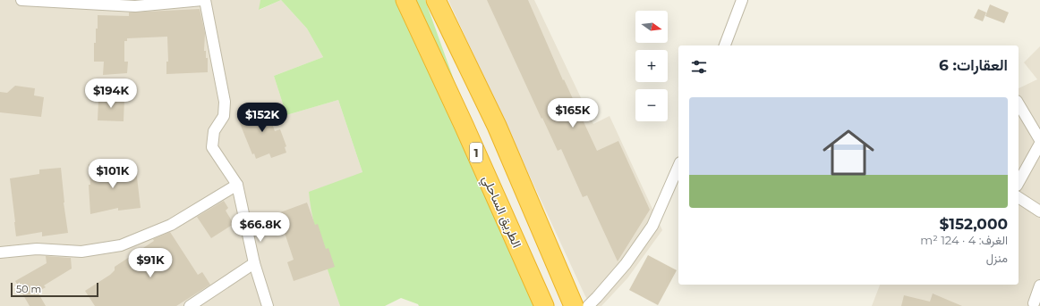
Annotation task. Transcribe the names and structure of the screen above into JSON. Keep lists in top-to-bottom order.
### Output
{
  "streets": {
    "highway": ["1", "الطريق الساحلي"]
  },
  "scale_bar": "50 m",
  "north": "right",
  "page": {
    "map_buttons": ["+", "−"],
    "heading": "العقارات: 6",
    "price": [
      "$194K",
      "$165K",
      "$152K",
      "$101K",
      "$66.8K",
      "$91K"
    ],
    "list": [
      {
        "name": "$152,000",
        "note": "الغرف: 4 · 124 m² · منزل"
      }
    ],
    "scale": "50 m"
  }
}
